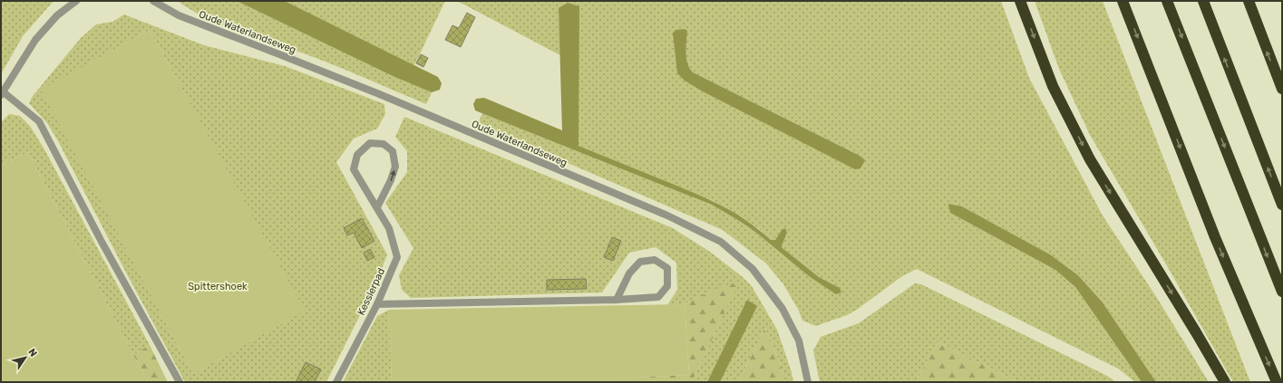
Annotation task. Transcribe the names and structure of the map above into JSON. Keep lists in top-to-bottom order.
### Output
{
  "streets": {
    "street": ["Oude Waterlandseweg", "Kesslerpad"]
  },
  "parks": ["Spittershoek"],
  "north": "top right"
}
